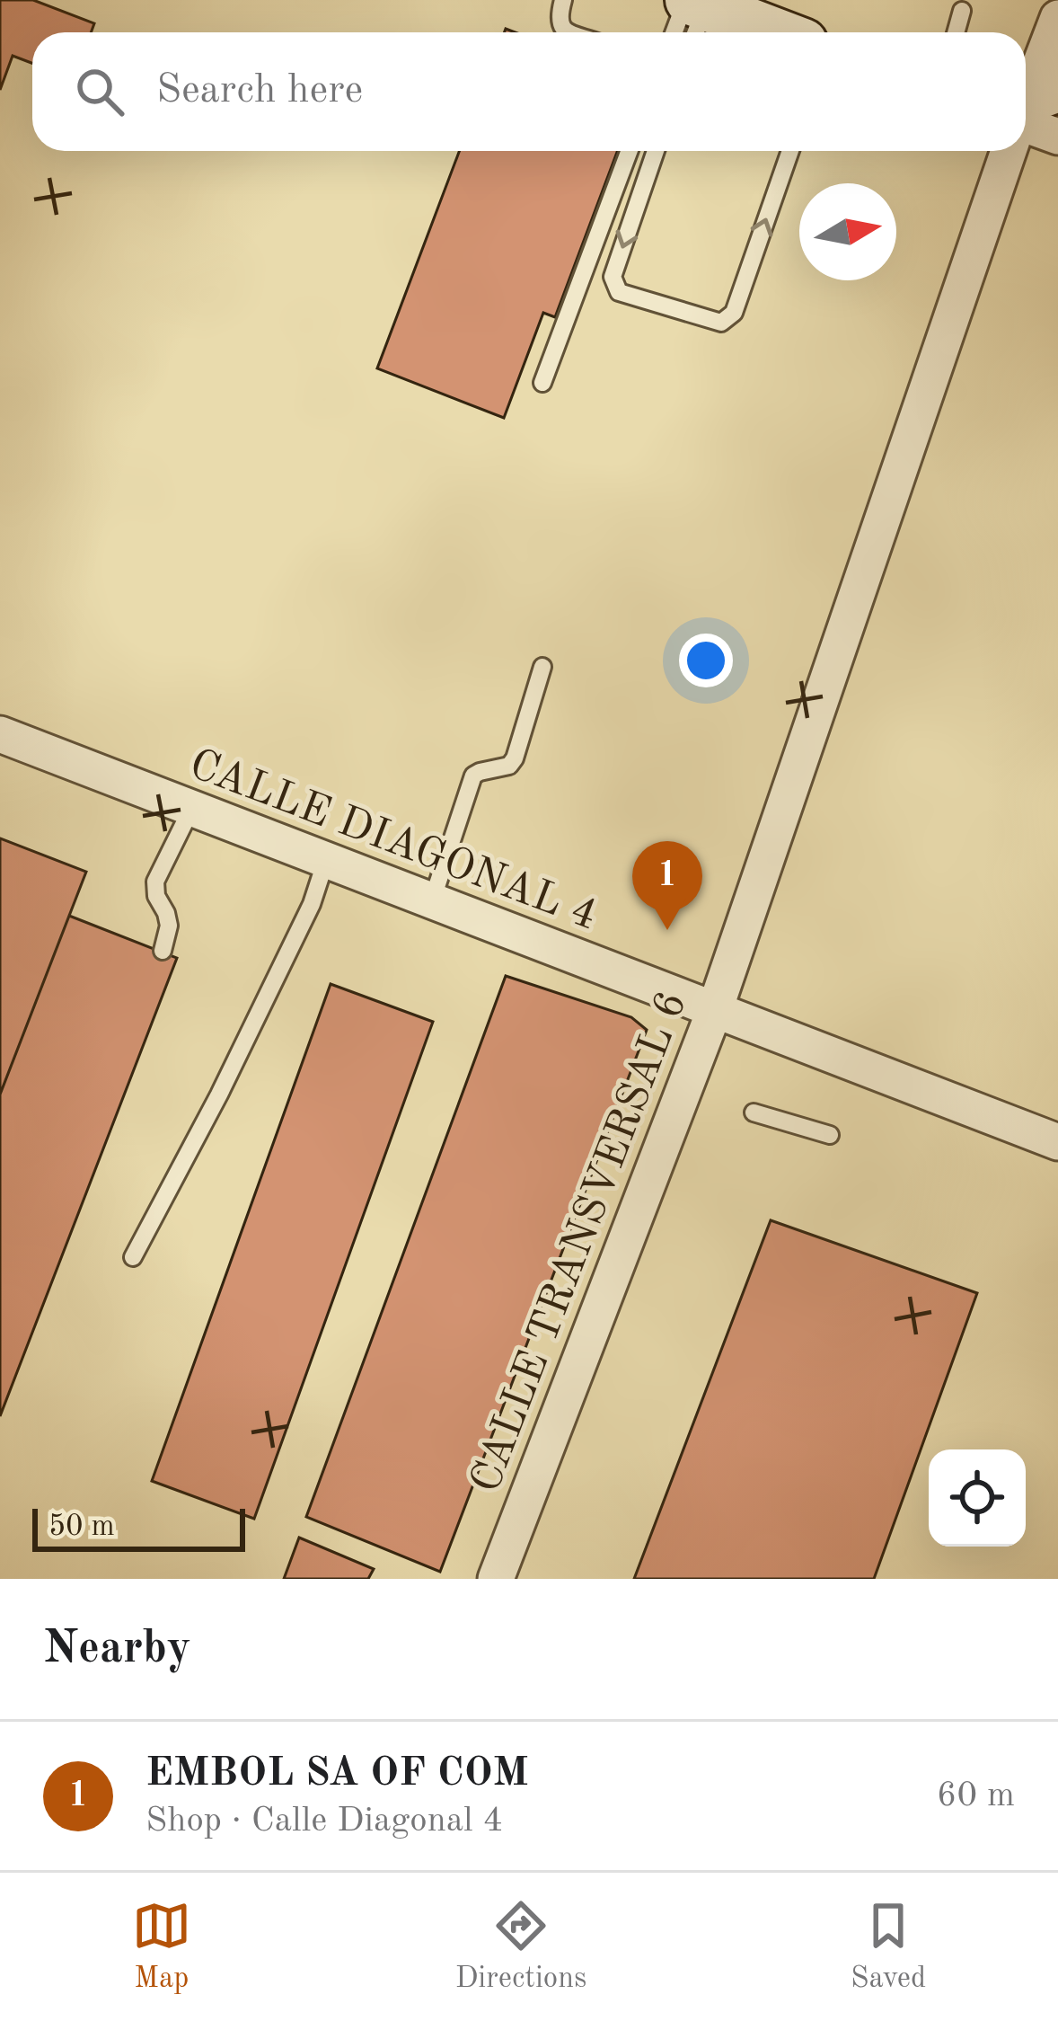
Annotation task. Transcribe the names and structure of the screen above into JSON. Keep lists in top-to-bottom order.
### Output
{
  "streets": {
    "street": ["CALLE DIAGONAL 4", "CALLE TRANSVERSAL 6"]
  },
  "crossings": [
    ["CALLE DIAGONAL 4", "CALLE TRANSVERSAL 6"]
  ],
  "scale_bar": "50 m",
  "north": "right",
  "page": {
    "search": "Search here",
    "pins": "1",
    "scale": "50 m",
    "heading": "Nearby",
    "list": [
      {
        "mark": "1",
        "name": "EMBOL SA OF COM",
        "note": "Shop · Calle Diagonal 4",
        "value": "60 m"
      }
    ],
    "nav": ["Map", "Directions", "Saved"]
  }
}
